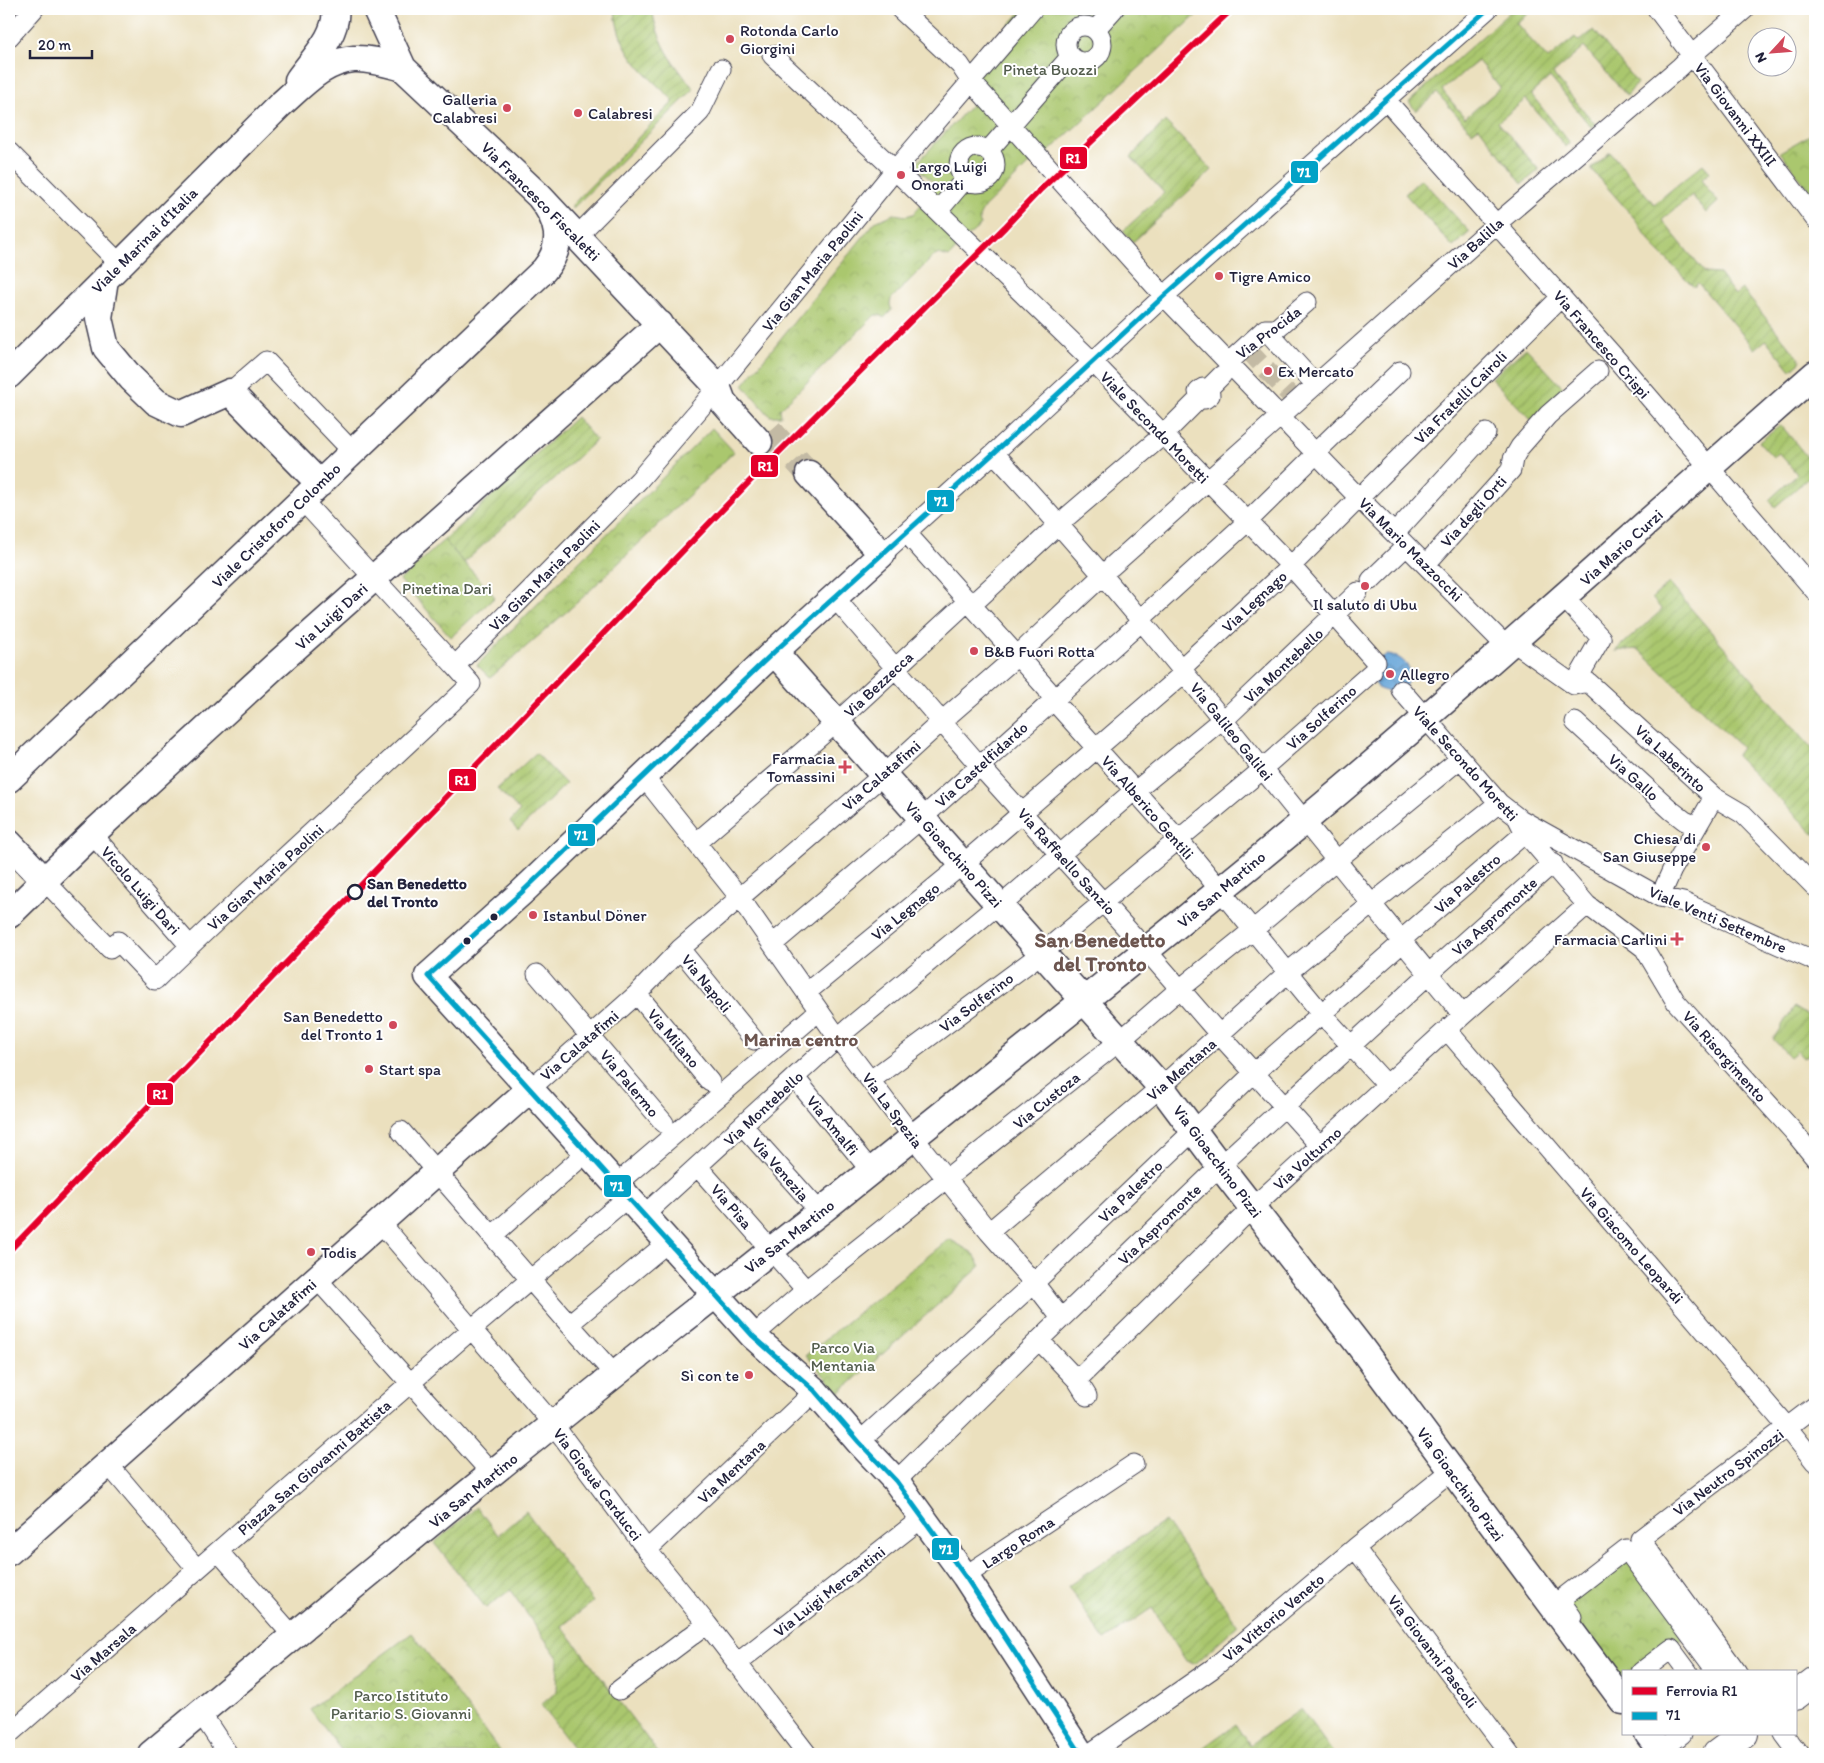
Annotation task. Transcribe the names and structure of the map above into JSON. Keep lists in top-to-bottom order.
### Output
{
  "streets": {
    "street": [
      "Via Giovanni XXIII",
      "Via Francesco Fiscaletti",
      "Viale Marinai d'Italia",
      "Via Balilla",
      "Via Gian Maria Paolini",
      "Via Procida",
      "Via Francesco Crispi",
      "Via Fratelli Cairoli",
      "Viale Secondo Moretti",
      "Via degli Orti",
      "Viale Cristoforo Colombo",
      "Via Mario Curzi",
      "Via Mario Mazzocchi",
      "Via Legnago",
      "Via Luigi Dari",
      "Via Montebello",
      "Via Bezzecca",
      "Via Solferino",
      "Via Galileo Galilei",
      "Via Laberinto",
      "Via Castelfidardo",
      "Via Calatafimi",
      "Via Gallo",
      "Via Alberico Gentili",
      "Via Gioacchino Pizzi",
      "Via Raffaello Sanzio",
      "Via Palestro",
      "Via San Martino",
      "Vicolo Luigi Dari",
      "Via Aspromonte",
      "Viale Venti Settembre",
      "Via Napoli",
      "Via Milano",
      "Via Risorgimento",
      "Via Mentana",
      "Via Palermo",
      "Via Custoza",
      "Via La Spezia",
      "Via Amalfi",
      "Via Volturno",
      "Via Venezia",
      "Via Pisa",
      "Via Giacomo Leopardi",
      "Piazza San Giovanni Battista",
      "Via Neutro Spinozzi",
      "Via Giosuè Carducci",
      "Largo Roma",
      "Via Luigi Mercantini",
      "Via Vittorio Veneto",
      "Via Giovanni Pascoli",
      "Via Marsala"
    ]
  },
  "crossings": [
    ["Via Giovanni XXIII", "Via Balilla"],
    ["Via Francesco Fiscaletti", "Viale Marinai d'Italia"],
    ["Via Francesco Fiscaletti", "Via Gian Maria Paolini"],
    ["Via Francesco Fiscaletti", "Viale Cristoforo Colombo"],
    ["Via Francesco Fiscaletti", "Via Luigi Dari"],
    ["Via Balilla", "Via Francesco Crispi"],
    ["Via Balilla", "Viale Secondo Moretti"],
    ["Via Balilla", "Via Mario Mazzocchi"],
    ["Via Balilla", "Via Calatafimi"],
    ["Via Gian Maria Paolini", "Viale Secondo Moretti"],
    ["Via Gian Maria Paolini", "Vicolo Luigi Dari"],
    ["Via Procida", "Via Bezzecca"],
    ["Via Francesco Crispi", "Via Fratelli Cairoli"],
    ["Via Francesco Crispi", "Via Mario Curzi"],
    ["Via Fratelli Cairoli", "Via Mario Mazzocchi"],
    ["Via Fratelli Cairoli", "Via Legnago"],
    ["Viale Secondo Moretti", "Via Mario Curzi"],
    ["Viale Secondo Moretti", "Via Legnago"],
    ["Viale Secondo Moretti", "Via Montebello"],
    ["Viale Secondo Moretti", "Via Bezzecca"],
    ["Viale Secondo Moretti", "Via Solferino"],
    ["Viale Secondo Moretti", "Via Castelfidardo"],
    ["Viale Secondo Moretti", "Via Calatafimi"],
    ["Viale Secondo Moretti", "Via Palestro"],
    ["Viale Secondo Moretti", "Via San Martino"],
    ["Viale Secondo Moretti", "Via Aspromonte"],
    ["Viale Secondo Moretti", "Viale Venti Settembre"],
    ["Viale Secondo Moretti", "Via Risorgimento"],
    ["Viale Secondo Moretti", "Via Mentana"],
    ["Viale Secondo Moretti", "Via Custoza"],
    ["Viale Secondo Moretti", "Via Volturno"],
    ["Via degli Orti", "Via Mario Mazzocchi"],
    ["Via Mario Curzi", "Via Mario Mazzocchi"],
    ["Via Mario Curzi", "Via Laberinto"],
    ["Via Mario Curzi", "Via San Martino"],
    ["Via Mario Mazzocchi", "Via Legnago"],
    ["Via Mario Mazzocchi", "Via Montebello"],
    ["Via Mario Mazzocchi", "Via Laberinto"],
    ["Via Mario Mazzocchi", "Via Castelfidardo"],
    ["Via Legnago", "Via Galileo Galilei"],
    ["Via Legnago", "Via Alberico Gentili"],
    ["Via Legnago", "Via Gioacchino Pizzi"],
    ["Via Legnago", "Via Raffaello Sanzio"],
    ["Via Legnago", "Via La Spezia"],
    ["Via Luigi Dari", "Vicolo Luigi Dari"],
    ["Via Montebello", "Via Gioacchino Pizzi"],
    ["Via Montebello", "Via La Spezia"],
    ["Via Montebello", "Via Amalfi"],
    ["Via Montebello", "Via Venezia"],
    ["Via Montebello", "Via Pisa"],
    ["Via Montebello", "Piazza San Giovanni Battista"],
    ["Via Bezzecca", "Via Galileo Galilei"],
    ["Via Bezzecca", "Via Alberico Gentili"],
    ["Via Bezzecca", "Via Gioacchino Pizzi"],
    ["Via Bezzecca", "Via Raffaello Sanzio"],
    ["Via Bezzecca", "Via La Spezia"],
    ["Via Solferino", "Via Galileo Galilei"],
    ["Via Solferino", "Via Alberico Gentili"],
    ["Via Solferino", "Via Gioacchino Pizzi"],
    ["Via Solferino", "Via Raffaello Sanzio"],
    ["Via Solferino", "Via La Spezia"],
    ["Via Galileo Galilei", "Via Castelfidardo"],
    ["Via Galileo Galilei", "Via Calatafimi"],
    ["Via Galileo Galilei", "Via Palestro"],
    ["Via Galileo Galilei", "Via San Martino"],
    ["Via Galileo Galilei", "Via Aspromonte"],
    ["Via Galileo Galilei", "Via Mentana"],
    ["Via Galileo Galilei", "Via Custoza"],
    ["Via Galileo Galilei", "Via Volturno"],
    ["Via Castelfidardo", "Via Alberico Gentili"],
    ["Via Castelfidardo", "Via Gioacchino Pizzi"],
    ["Via Castelfidardo", "Via Raffaello Sanzio"],
    ["Via Castelfidardo", "Via La Spezia"],
    ["Via Calatafimi", "Via Alberico Gentili"],
    ["Via Calatafimi", "Via Gioacchino Pizzi"],
    ["Via Calatafimi", "Via Raffaello Sanzio"],
    ["Via Calatafimi", "Via Napoli"],
    ["Via Calatafimi", "Via Milano"],
    ["Via Calatafimi", "Via Palermo"],
    ["Via Calatafimi", "Via La Spezia"],
    ["Via Calatafimi", "Via Giosuè Carducci"],
    ["Via Alberico Gentili", "Via Palestro"],
    ["Via Alberico Gentili", "Via San Martino"],
    ["Via Alberico Gentili", "Via Aspromonte"],
    ["Via Alberico Gentili", "Via Mentana"],
    ["Via Alberico Gentili", "Via Custoza"],
    ["Via Alberico Gentili", "Via Volturno"],
    ["Via Gioacchino Pizzi", "Via Palestro"],
    ["Via Gioacchino Pizzi", "Via San Martino"],
    ["Via Gioacchino Pizzi", "Via Aspromonte"],
    ["Via Gioacchino Pizzi", "Via Mentana"],
    ["Via Gioacchino Pizzi", "Via Custoza"],
    ["Via Gioacchino Pizzi", "Via Volturno"],
    ["Via Gioacchino Pizzi", "Via Vittorio Veneto"],
    ["Via Raffaello Sanzio", "Via Palestro"],
    ["Via Raffaello Sanzio", "Via San Martino"],
    ["Via Raffaello Sanzio", "Via Aspromonte"],
    ["Via Raffaello Sanzio", "Via Mentana"],
    ["Via Raffaello Sanzio", "Via Custoza"],
    ["Via Raffaello Sanzio", "Via Volturno"],
    ["Via Palestro", "Viale Venti Settembre"],
    ["Via Palestro", "Via La Spezia"],
    ["Via San Martino", "Via La Spezia"],
    ["Via San Martino", "Via Amalfi"],
    ["Via San Martino", "Via Venezia"],
    ["Via San Martino", "Via Pisa"],
    ["Via San Martino", "Via Giosuè Carducci"],
    ["Via Aspromonte", "Via La Spezia"],
    ["Via Mentana", "Via La Spezia"],
    ["Via Mentana", "Via Giosuè Carducci"],
    ["Via Custoza", "Via La Spezia"],
    ["Via Custoza", "Via Pisa"],
    ["Via Volturno", "Via Giacomo Leopardi"],
    ["Via Giacomo Leopardi", "Via Neutro Spinozzi"],
    ["Piazza San Giovanni Battista", "Via Giosuè Carducci"],
    ["Piazza San Giovanni Battista", "Via Marsala"],
    ["Via Giosuè Carducci", "Via Luigi Mercantini"],
    ["Via Vittorio Veneto", "Via Giovanni Pascoli"]
  ],
  "districts": ["San Benedetto del Tronto", "Marina centro"],
  "parks": [
    "Pineta Buozzi",
    "Pinetina Dari",
    "Parco Via Mentania",
    "Parco Istituto Paritario S. Giovanni"
  ],
  "places": {
    "other": [
      "Rotonda Carlo Giorgini",
      "Galleria Calabresi",
      "Calabresi",
      "Largo Luigi Onorati",
      "Tigre Amico",
      "Ex Mercato",
      "Il saluto di Ubu",
      "B&B Fuori Rotta",
      "Allegro",
      "Chiesa di San Giuseppe",
      "San Benedetto del Tronto",
      "Istanbul Döner",
      "San Benedetto del Tronto 1",
      "Start spa",
      "Todis",
      "Sì con te"
    ],
    "health": ["Farmacia Tomassini", "Farmacia Carlini"]
  },
  "lines": ["rail line R1", "transit line 71"],
  "legend": ["Ferrovia R1", "71"],
  "scale_bar": "20 m",
  "north": "bottom left"
}
